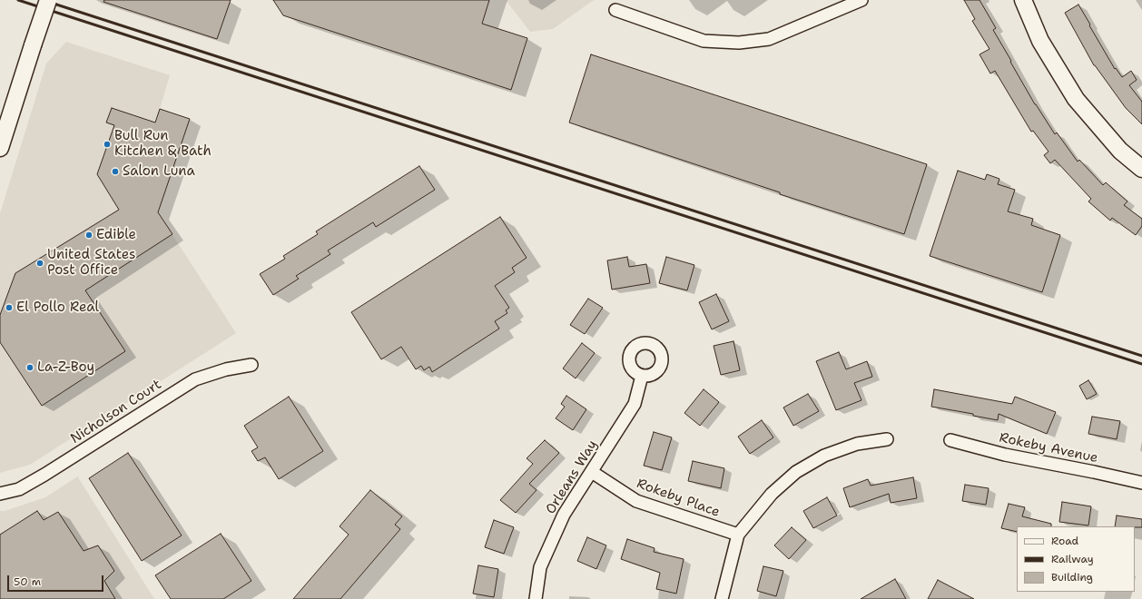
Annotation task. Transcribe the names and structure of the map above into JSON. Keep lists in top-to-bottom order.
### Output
{
  "streets": {
    "street": [
      "Nicholson Court",
      "Rokeby Avenue",
      "Orleans Way",
      "Rokeby Place"
    ]
  },
  "crossings": [
    ["Orleans Way", "Rokeby Place"]
  ],
  "places": [
    "Bull Run Kitchen & Bath",
    "Salon Luna",
    "Edible",
    "United States Post Office",
    "El Pollo Real",
    "La-Z-Boy"
  ],
  "legend": ["Road", "Railway", "Building"],
  "scale_bar": "50 m"
}
